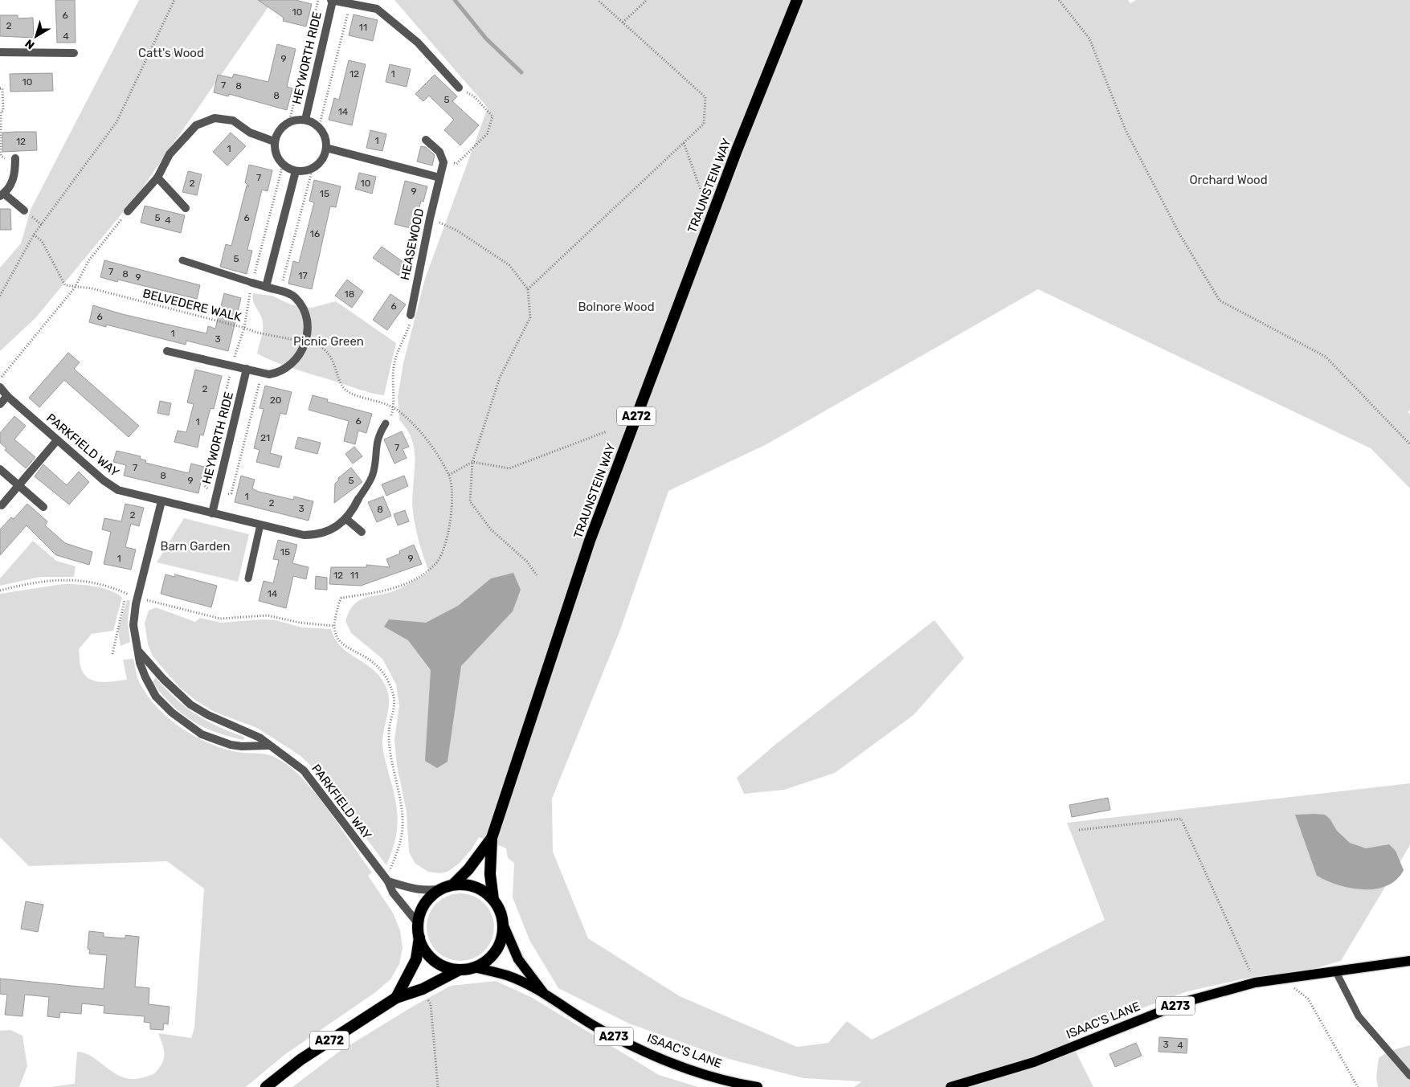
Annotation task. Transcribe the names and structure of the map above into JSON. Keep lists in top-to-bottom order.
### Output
{
  "streets": {
    "highway": ["TRAUNSTEIN WAY", "A272"],
    "main road": ["A273", "ISAAC'S LANE"],
    "street": ["HEYWORTH RIDE", "HEASEWOOD", "PARKFIELD WAY"],
    "path": ["BELVEDERE WALK"]
  },
  "crossings": [
    ["HEYWORTH RIDE", "PARKFIELD WAY"],
    ["TRAUNSTEIN WAY", "A272"],
    ["TRAUNSTEIN WAY", "PARKFIELD WAY"],
    ["TRAUNSTEIN WAY", "ISAAC'S LANE"],
    ["A272", "PARKFIELD WAY"],
    ["A272", "ISAAC'S LANE"],
    ["PARKFIELD WAY", "ISAAC'S LANE"]
  ],
  "parks": [
    "Catt's Wood",
    "Orchard Wood",
    "Bolnore Wood",
    "Picnic Green",
    "Barn Garden"
  ],
  "house_numbers": [
    "10",
    "6",
    "2",
    "11",
    "4",
    "9",
    "12",
    "1",
    "10",
    "7",
    "8",
    "8",
    "5",
    "14",
    "1",
    "12",
    "1",
    "7",
    "2",
    "10",
    "9",
    "15",
    "5",
    "6",
    "4",
    "16",
    "5",
    "7",
    "8",
    "17",
    "9",
    "18",
    "6",
    "6",
    "1",
    "3",
    "2",
    "20",
    "6",
    "1",
    "21",
    "7",
    "7",
    "8",
    "9",
    "5",
    "1",
    "2",
    "3",
    "8",
    "2",
    "15",
    "1",
    "9",
    "12",
    "11",
    "14",
    "3",
    "4"
  ],
  "north": "bottom left"
}
